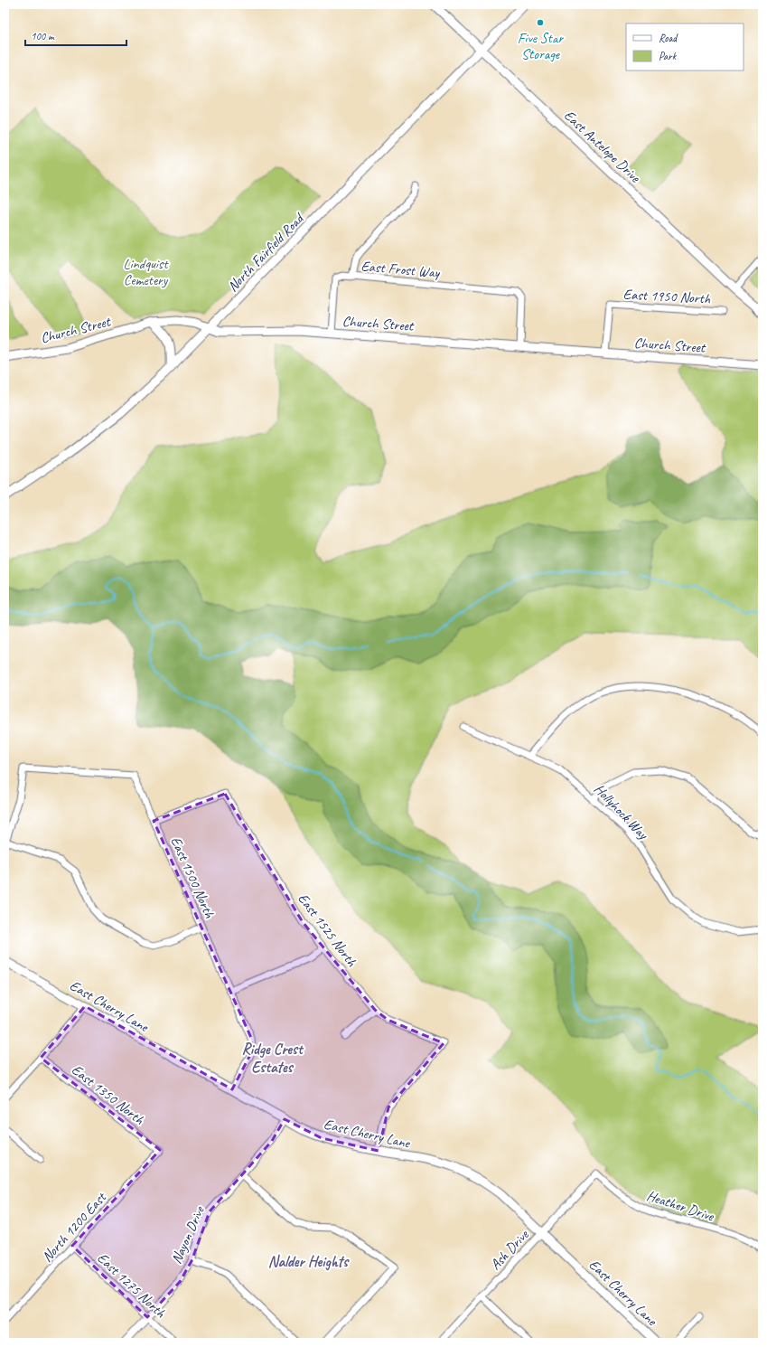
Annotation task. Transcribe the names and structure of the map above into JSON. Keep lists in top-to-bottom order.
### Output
{
  "streets": {
    "street": [
      "East Antelope Drive",
      "North Fairfield Road",
      "East Frost Way",
      "East 1950 North",
      "Church Street",
      "Hollyhock Way",
      "East 1500 North",
      "East 1525 North",
      "East Cherry Lane",
      "East 1350 North",
      "Heather Drive",
      "North 1200 East",
      "Nayon Drive",
      "Ash Drive",
      "East 1275 North"
    ]
  },
  "crossings": [
    ["East Antelope Drive", "North Fairfield Road"],
    ["North Fairfield Road", "Church Street"],
    ["East Frost Way", "Church Street"],
    ["East 1950 North", "Church Street"],
    ["East 1500 North", "East 1525 North"],
    ["East 1500 North", "East Cherry Lane"],
    ["East 1525 North", "East Cherry Lane"],
    ["East Cherry Lane", "Nayon Drive"],
    ["East Cherry Lane", "Ash Drive"],
    ["East 1350 North", "North 1200 East"],
    ["Heather Drive", "Ash Drive"],
    ["North 1200 East", "East 1275 North"],
    ["Nayon Drive", "East 1275 North"]
  ],
  "districts": ["Ridge Crest Estates", "Nalder Heights"],
  "parks": ["Lindquist Cemetery"],
  "places": ["Five Star Storage"],
  "legend": ["Road", "Park"],
  "scale_bar": "100 m"
}
